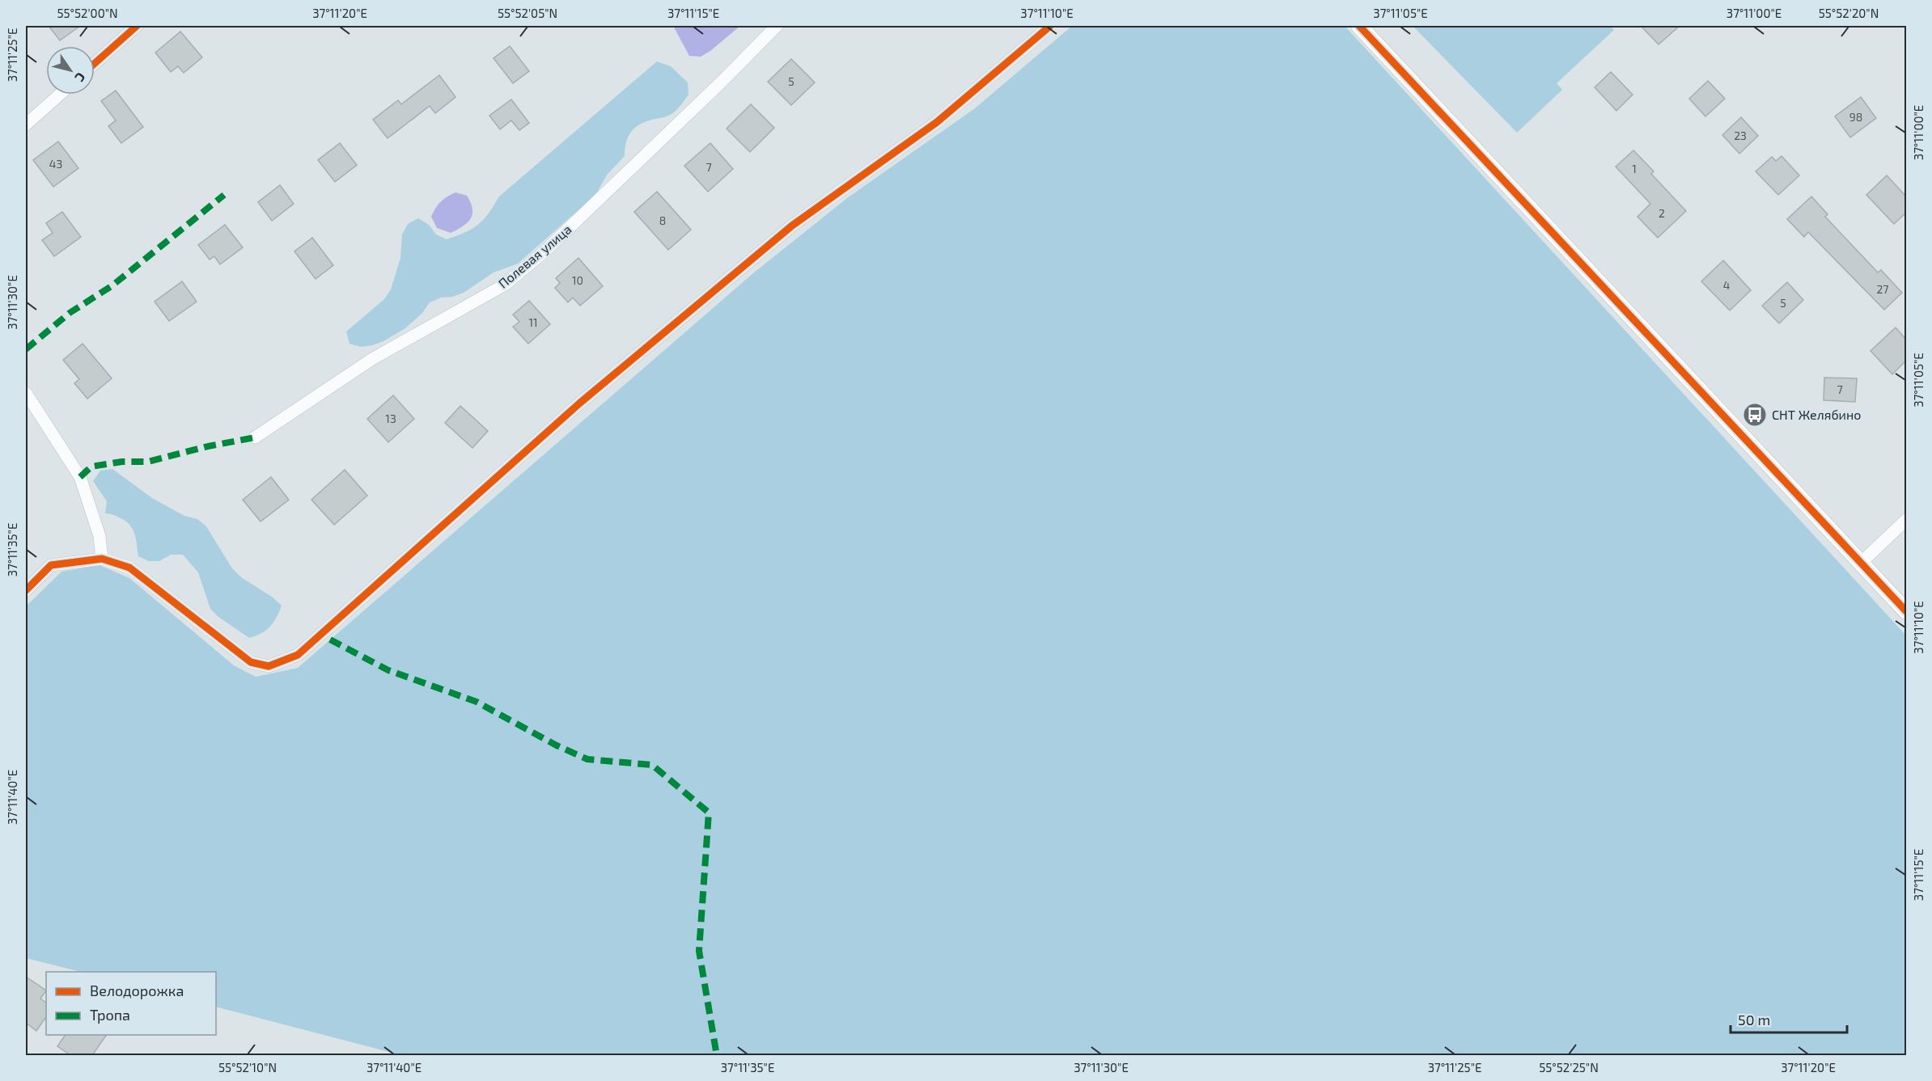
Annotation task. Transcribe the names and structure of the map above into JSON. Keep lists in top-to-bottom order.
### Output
{
  "streets": {
    "street": ["Полевая улица"]
  },
  "places": {
    "bus stop": ["СНТ Желябино"]
  },
  "house_numbers": [
    "5",
    "98",
    "23",
    "43",
    "7",
    "1",
    "2",
    "8",
    "10",
    "4",
    "27",
    "5",
    "11",
    "7",
    "13"
  ],
  "legend": ["Велодорожка", "Тропа"],
  "scale_bar": "50 m",
  "north": "bottom right",
  "coordinates": [
    "55°52'00\"N",
    "37°11'20\"E",
    "55°52'05\"N",
    "37°11'15\"E",
    "37°11'10\"E",
    "37°11'05\"E",
    "37°11'00\"E",
    "55°52'20\"N",
    "37°11'25\"E",
    "37°11'30\"E",
    "37°11'35\"E",
    "37°11'40\"E",
    "55°52'10\"N",
    "55°52'25\"N"
  ]
}
